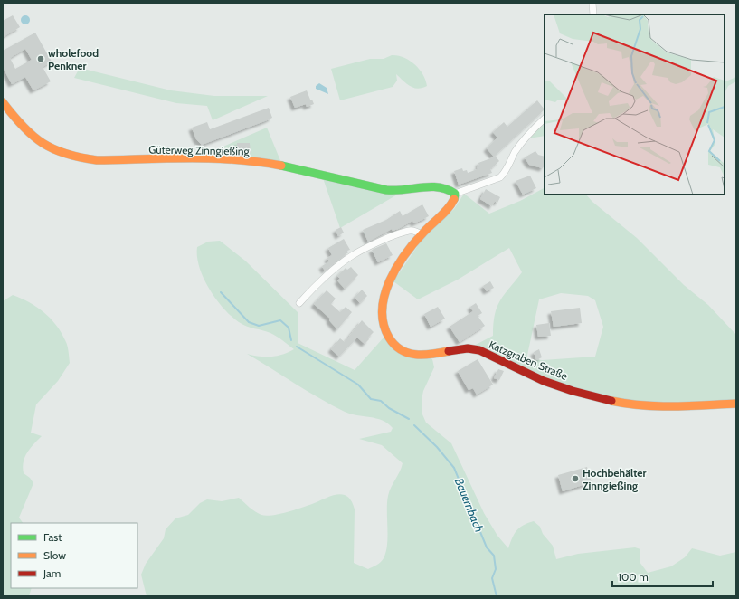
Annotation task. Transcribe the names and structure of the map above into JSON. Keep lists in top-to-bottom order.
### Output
{
  "streets": {
    "street": ["Güterweg Zinngießing", "Katzgraben Straße"]
  },
  "crossings": [
    ["Güterweg Zinngießing", "Katzgraben Straße"]
  ],
  "water": ["Bauernbach"],
  "places": ["wholefood Penkner", "Hochbehälter Zinngießing"],
  "legend": ["Fast", "Slow", "Jam"],
  "scale_bar": "100 m"
}
